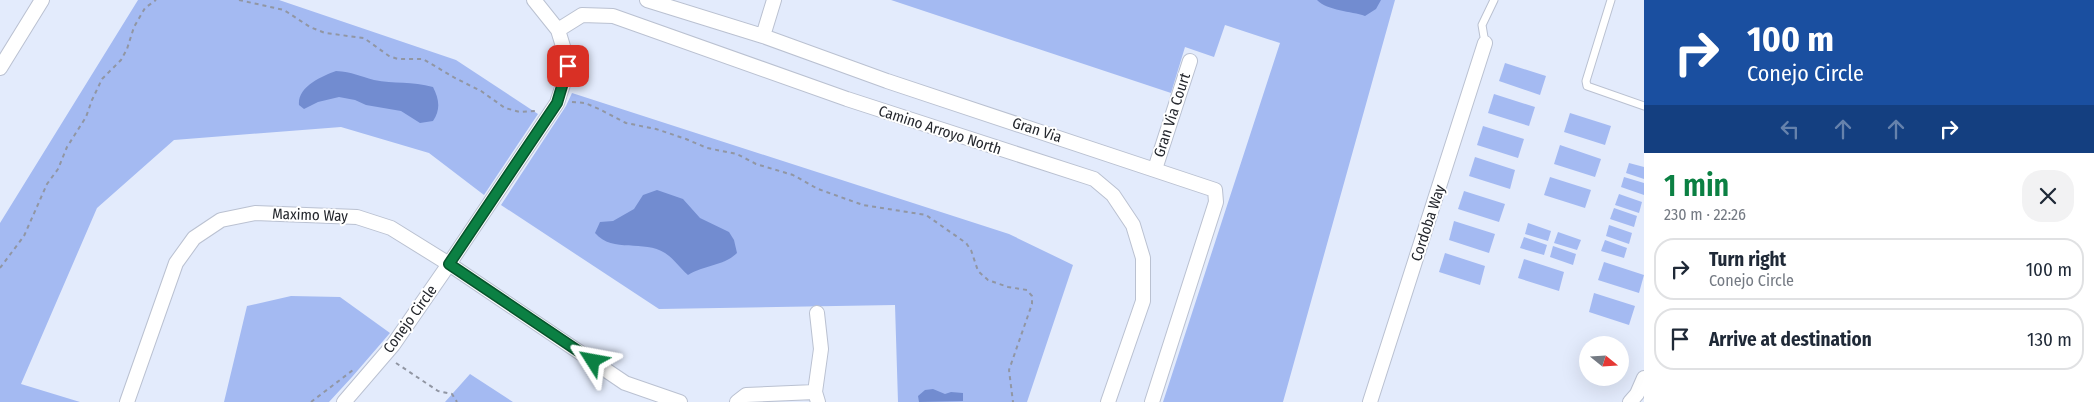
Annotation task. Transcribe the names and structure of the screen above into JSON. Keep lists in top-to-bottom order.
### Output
{
  "streets": {
    "street": [
      "Gran Via Court",
      "Camino Arroyo North",
      "Gran Via",
      "Maximo Way",
      "Cordoba Way",
      "Conejo Circle"
    ]
  },
  "crossings": [
    ["Gran Via Court", "Gran Via"],
    ["Camino Arroyo North", "Conejo Circle"],
    ["Maximo Way", "Conejo Circle"]
  ],
  "north": "right",
  "page": {
    "turn": ["100 m", "Conejo Circle"],
    "heading": ["1 min", "230 m · 22:26"],
    "list": [
      {
        "name": "Turn right",
        "note": "Conejo Circle",
        "value": "100 m"
      },
      {
        "name": "Arrive at destination",
        "value": "130 m"
      }
    ]
  }
}
